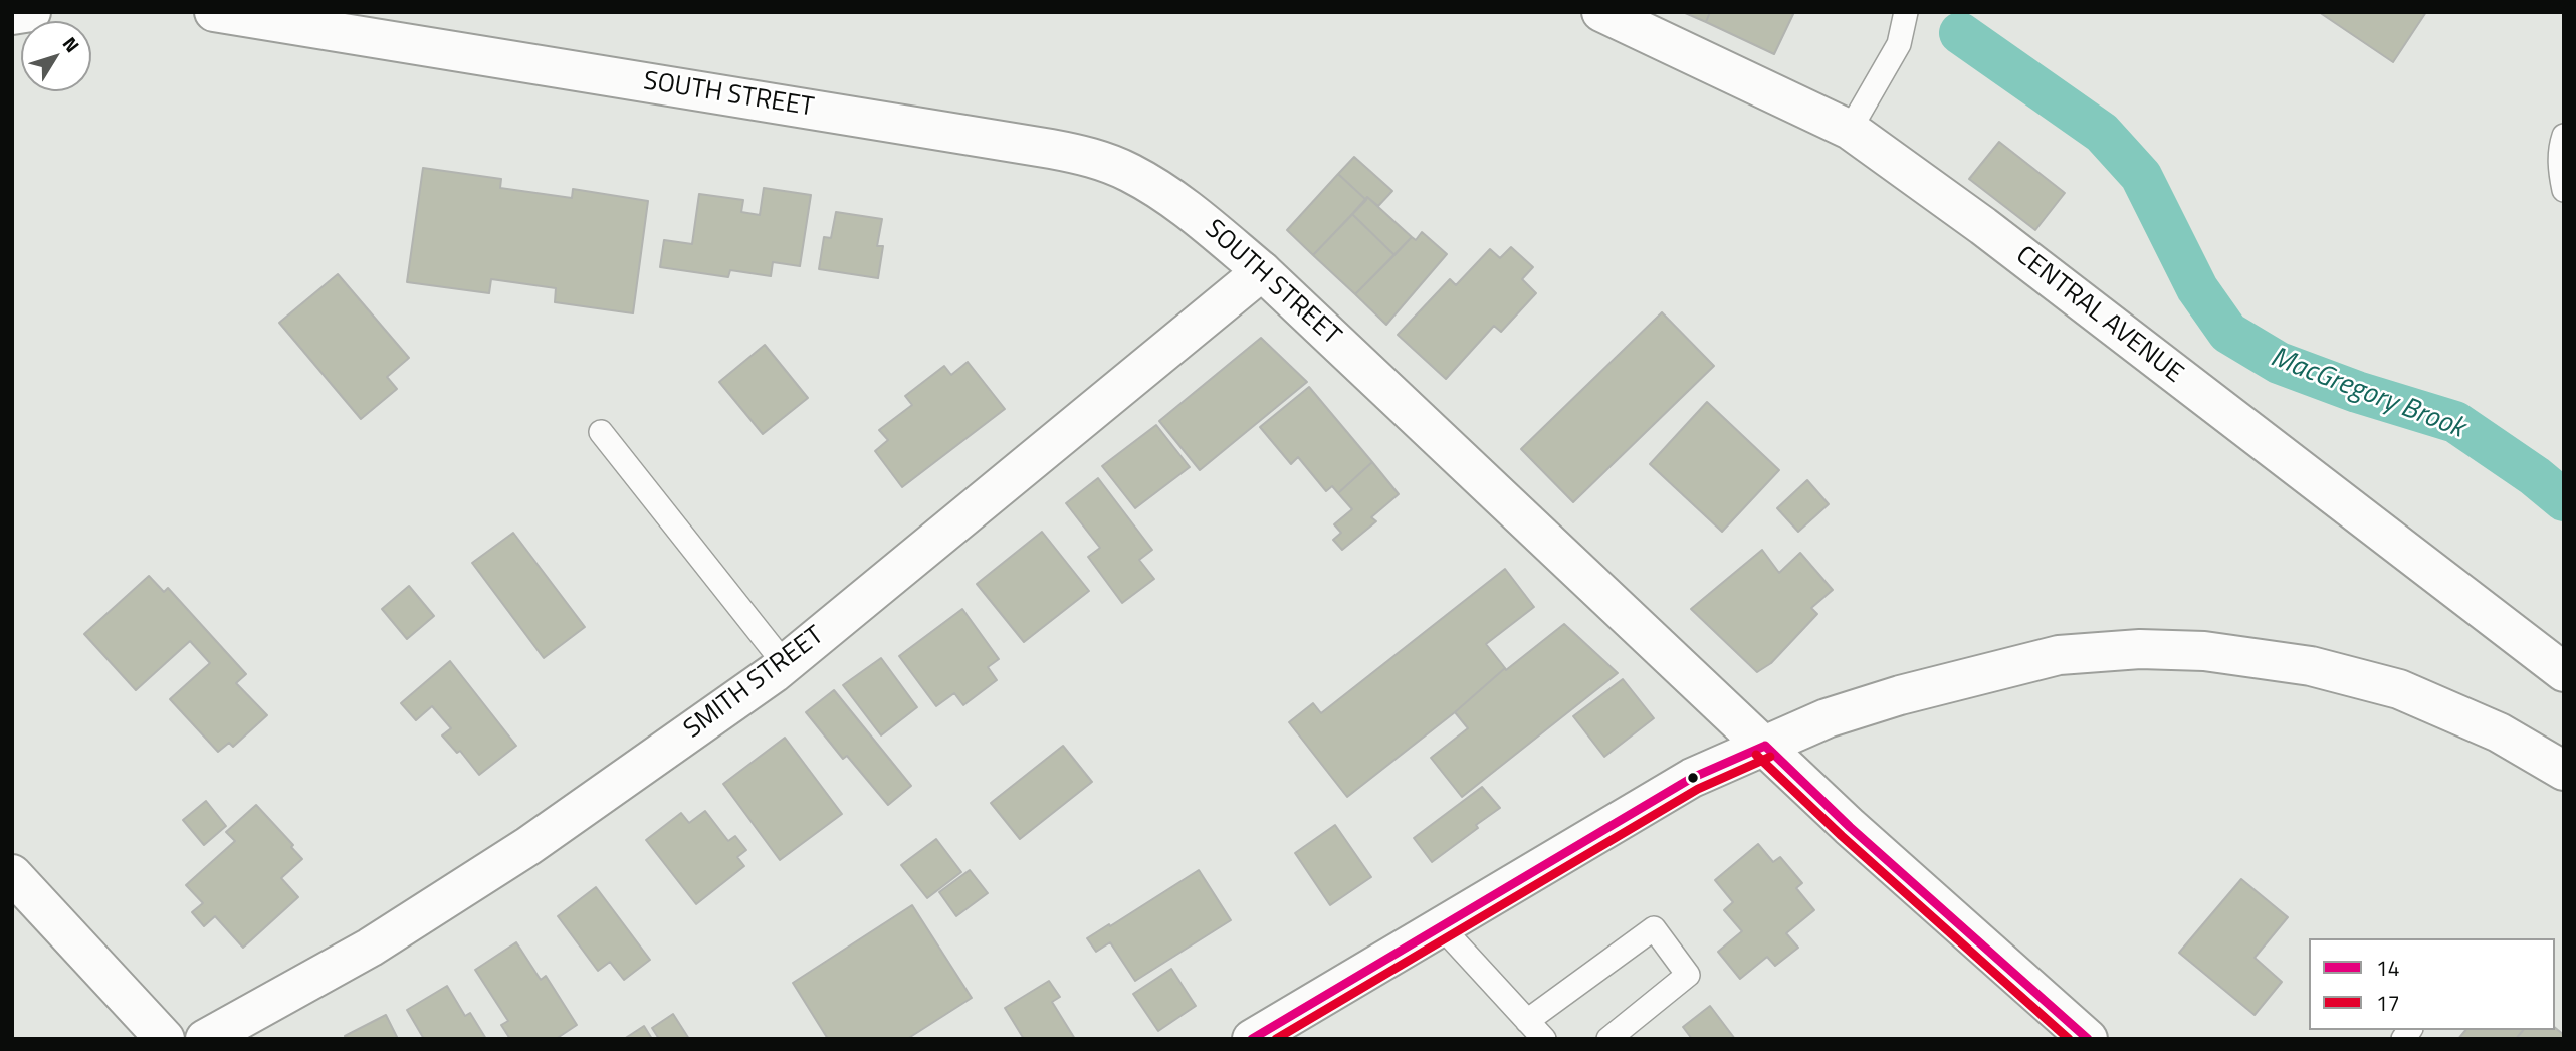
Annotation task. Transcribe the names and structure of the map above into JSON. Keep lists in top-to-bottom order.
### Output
{
  "streets": {
    "street": ["SOUTH STREET", "CENTRAL AVENUE", "SMITH STREET"]
  },
  "crossings": [
    ["SOUTH STREET", "SMITH STREET"]
  ],
  "water": ["MacGregory Brook"],
  "lines": ["transit line 14", "transit line 17"],
  "legend": ["14", "17"],
  "north": "top right"
}
